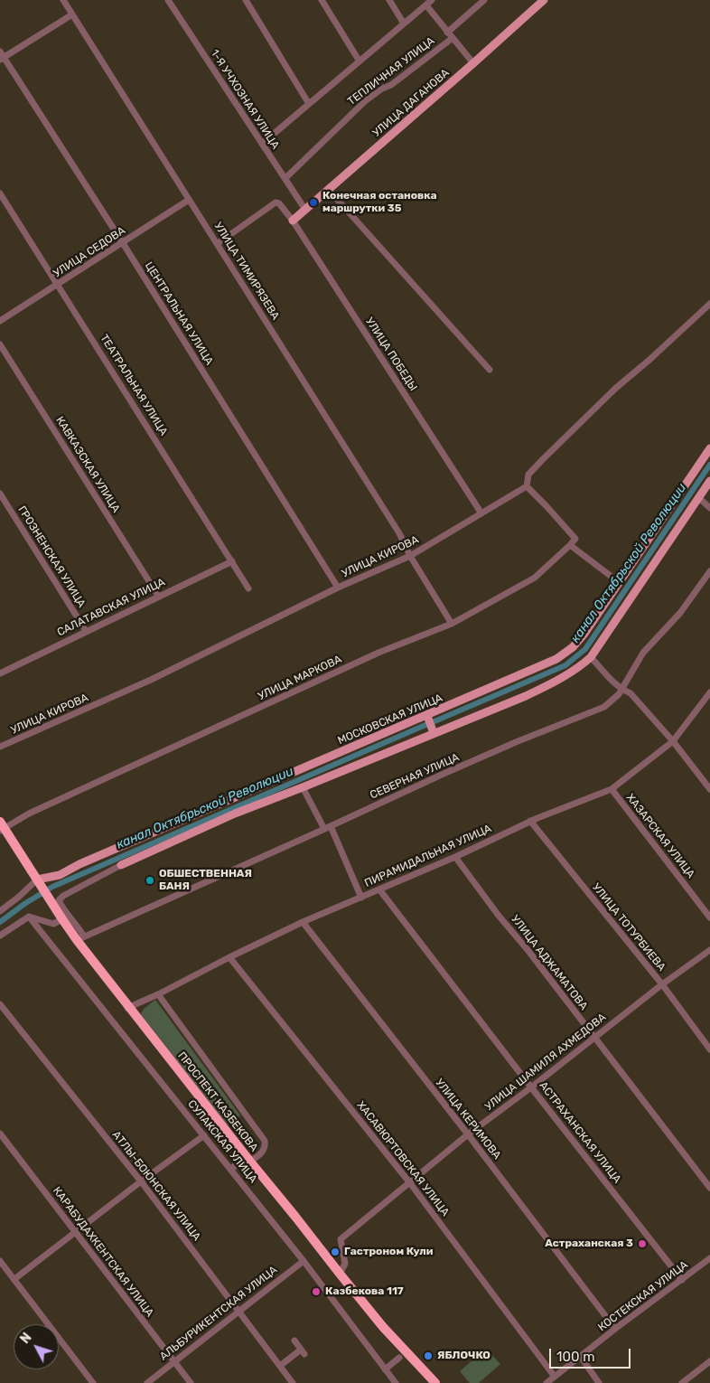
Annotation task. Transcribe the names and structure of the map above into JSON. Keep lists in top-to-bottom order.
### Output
{
  "streets": {
    "highway": ["ПРОСПЕКТ КАЗБЕКОВА"],
    "main road": ["УЛИЦА ДАГАНОВА", "МОСКОВСКАЯ УЛИЦА"],
    "street": [
      "ТЕПЛИЧНАЯ УЛИЦА",
      "1-Я УЧХОЗНАЯ УЛИЦА",
      "УЛИЦА СЕДОВА",
      "УЛИЦА ТИМИРЯЗЕВА",
      "ЦЕНТРАЛЬНАЯ УЛИЦА",
      "УЛИЦА ПОБЕДЫ",
      "ТЕАТРАЛЬНАЯ УЛИЦА",
      "КАВКАЗСКАЯ УЛИЦА",
      "ГРОЗНЕНСКАЯ УЛИЦА",
      "УЛИЦА КИРОВА",
      "САЛАТАВСКАЯ УЛИЦА",
      "УЛИЦА МАРКОВА",
      "СЕВЕРНАЯ УЛИЦА",
      "ХАЗАРСКАЯ УЛИЦА",
      "ПИРАМИДАЛЬНАЯ УЛИЦА",
      "УЛИЦА ТОТУРБИЕВА",
      "УЛИЦА АДЖАМАТОВА",
      "УЛИЦА ШАМИЛЯ АХМЕДОВА",
      "УЛИЦА КЕРИМОВА",
      "АСТРАХАНСКАЯ УЛИЦА",
      "СУЛАКСКАЯ УЛИЦА",
      "ХАСАВЮРТОВСКАЯ УЛИЦА",
      "АТЛЫ-БОЮНСКАЯ УЛИЦА",
      "КАРАБУДАХКЕНТСКАЯ УЛИЦА",
      "КОСТЕКСКАЯ УЛИЦА",
      "АЛЬБУРИКЕНТСКАЯ УЛИЦА"
    ]
  },
  "crossings": [
    ["ТЕПЛИЧНАЯ УЛИЦА", "1-Я УЧХОЗНАЯ УЛИЦА"],
    ["1-Я УЧХОЗНАЯ УЛИЦА", "УЛИЦА ДАГАНОВА"],
    ["УЛИЦА ДАГАНОВА", "УЛИЦА ПОБЕДЫ"],
    ["УЛИЦА СЕДОВА", "УЛИЦА ТИМИРЯЗЕВА"],
    ["УЛИЦА СЕДОВА", "ЦЕНТРАЛЬНАЯ УЛИЦА"],
    ["УЛИЦА СЕДОВА", "ТЕАТРАЛЬНАЯ УЛИЦА"],
    ["УЛИЦА ТИМИРЯЗЕВА", "УЛИЦА ПОБЕДЫ"],
    ["УЛИЦА ТИМИРЯЗЕВА", "УЛИЦА КИРОВА"],
    ["УЛИЦА ТИМИРЯЗЕВА", "УЛИЦА МАРКОВА"],
    ["ЦЕНТРАЛЬНАЯ УЛИЦА", "УЛИЦА КИРОВА"],
    ["УЛИЦА ПОБЕДЫ", "УЛИЦА КИРОВА"],
    ["ТЕАТРАЛЬНАЯ УЛИЦА", "САЛАТАВСКАЯ УЛИЦА"],
    ["КАВКАЗСКАЯ УЛИЦА", "САЛАТАВСКАЯ УЛИЦА"],
    ["ГРОЗНЕНСКАЯ УЛИЦА", "САЛАТАВСКАЯ УЛИЦА"],
    ["УЛИЦА МАРКОВА", "ПРОСПЕКТ КАЗБЕКОВА"],
    ["МОСКОВСКАЯ УЛИЦА", "ПРОСПЕКТ КАЗБЕКОВА"],
    ["СЕВЕРНАЯ УЛИЦА", "ПРОСПЕКТ КАЗБЕКОВА"],
    ["ХАЗАРСКАЯ УЛИЦА", "ПИРАМИДАЛЬНАЯ УЛИЦА"],
    ["ПИРАМИДАЛЬНАЯ УЛИЦА", "УЛИЦА ТОТУРБИЕВА"],
    ["ПИРАМИДАЛЬНАЯ УЛИЦА", "УЛИЦА АДЖАМАТОВА"],
    ["ПИРАМИДАЛЬНАЯ УЛИЦА", "ПРОСПЕКТ КАЗБЕКОВА"],
    ["ПИРАМИДАЛЬНАЯ УЛИЦА", "УЛИЦА КЕРИМОВА"],
    ["ПИРАМИДАЛЬНАЯ УЛИЦА", "АСТРАХАНСКАЯ УЛИЦА"],
    ["ПИРАМИДАЛЬНАЯ УЛИЦА", "ХАСАВЮРТОВСКАЯ УЛИЦА"],
    ["УЛИЦА ТОТУРБИЕВА", "УЛИЦА ШАМИЛЯ АХМЕДОВА"],
    ["УЛИЦА АДЖАМАТОВА", "УЛИЦА ШАМИЛЯ АХМЕДОВА"],
    ["УЛИЦА ШАМИЛЯ АХМЕДОВА", "ПРОСПЕКТ КАЗБЕКОВА"],
    ["УЛИЦА ШАМИЛЯ АХМЕДОВА", "УЛИЦА КЕРИМОВА"],
    ["УЛИЦА ШАМИЛЯ АХМЕДОВА", "АСТРАХАНСКАЯ УЛИЦА"],
    ["УЛИЦА ШАМИЛЯ АХМЕДОВА", "ХАСАВЮРТОВСКАЯ УЛИЦА"],
    ["УЛИЦА КЕРИМОВА", "КОСТЕКСКАЯ УЛИЦА"],
    ["АСТРАХАНСКАЯ УЛИЦА", "КОСТЕКСКАЯ УЛИЦА"],
    ["СУЛАКСКАЯ УЛИЦА", "АЛЬБУРИКЕНТСКАЯ УЛИЦА"],
    ["ХАСАВЮРТОВСКАЯ УЛИЦА", "КОСТЕКСКАЯ УЛИЦА"],
    ["АТЛЫ-БОЮНСКАЯ УЛИЦА", "АЛЬБУРИКЕНТСКАЯ УЛИЦА"],
    ["КАРАБУДАХКЕНТСКАЯ УЛИЦА", "АЛЬБУРИКЕНТСКАЯ УЛИЦА"]
  ],
  "water": ["канал Октябрьской Революции"],
  "places": [
    "Конечная остановка маршрутки 35",
    "ОБШЕСТВЕННАЯ БАНЯ",
    "Астраханская 3",
    "Гастроном Кули",
    "Казбекова 117",
    "ЯБЛОЧКО"
  ],
  "scale_bar": "100 m",
  "north": "top left"
}
